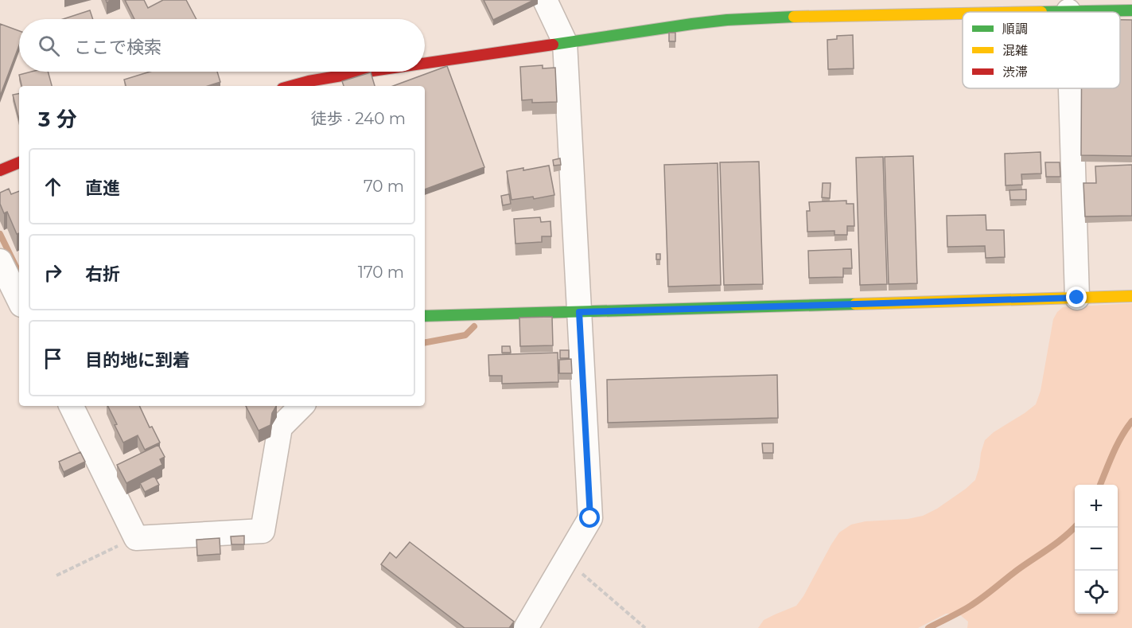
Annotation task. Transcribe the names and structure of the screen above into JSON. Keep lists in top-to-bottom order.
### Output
{
  "legend": ["順調", "混雑", "渋滞"],
  "page": {
    "search": "ここで検索",
    "heading": ["3 分", "徒歩 · 240 m"],
    "list": [
      ["直進", "70 m"],
      ["右折", "170 m"],
      "目的地に到着"
    ],
    "map_buttons": ["+", "−"]
  }
}
